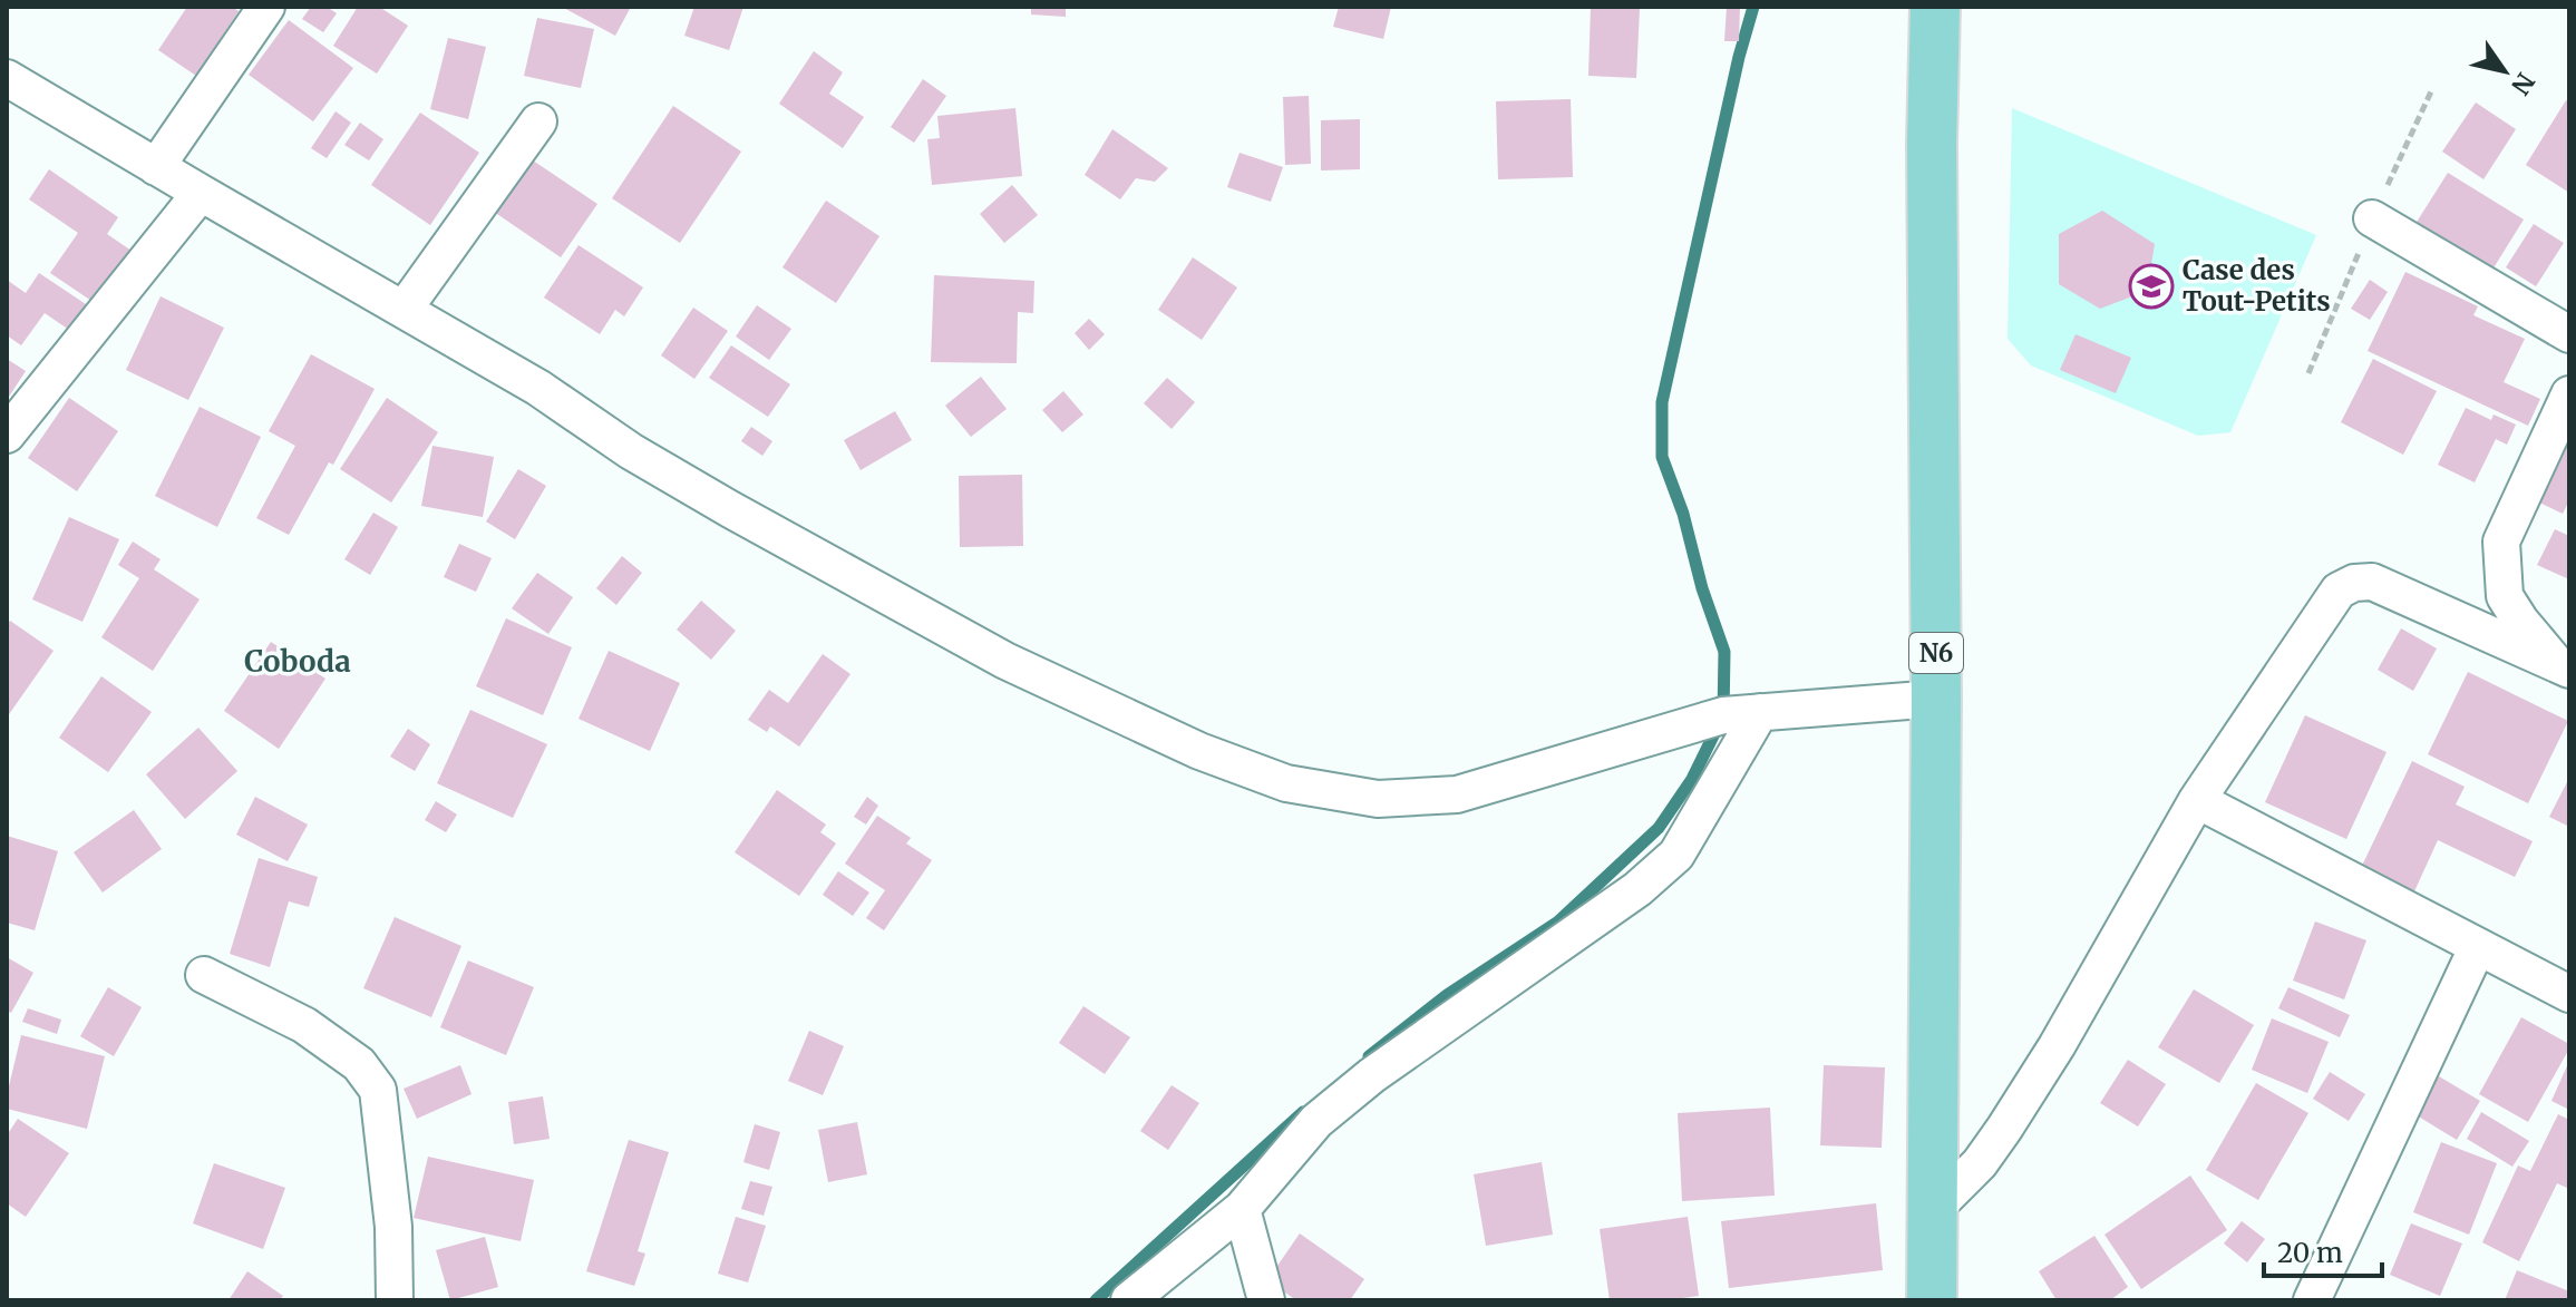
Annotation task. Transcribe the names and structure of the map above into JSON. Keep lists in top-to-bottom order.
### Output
{
  "streets": {
    "main road": ["N6"]
  },
  "districts": ["Coboda"],
  "places": {
    "school or university": ["Case des Tout-Petits"]
  },
  "scale_bar": "20 m",
  "north": "bottom right"
}
